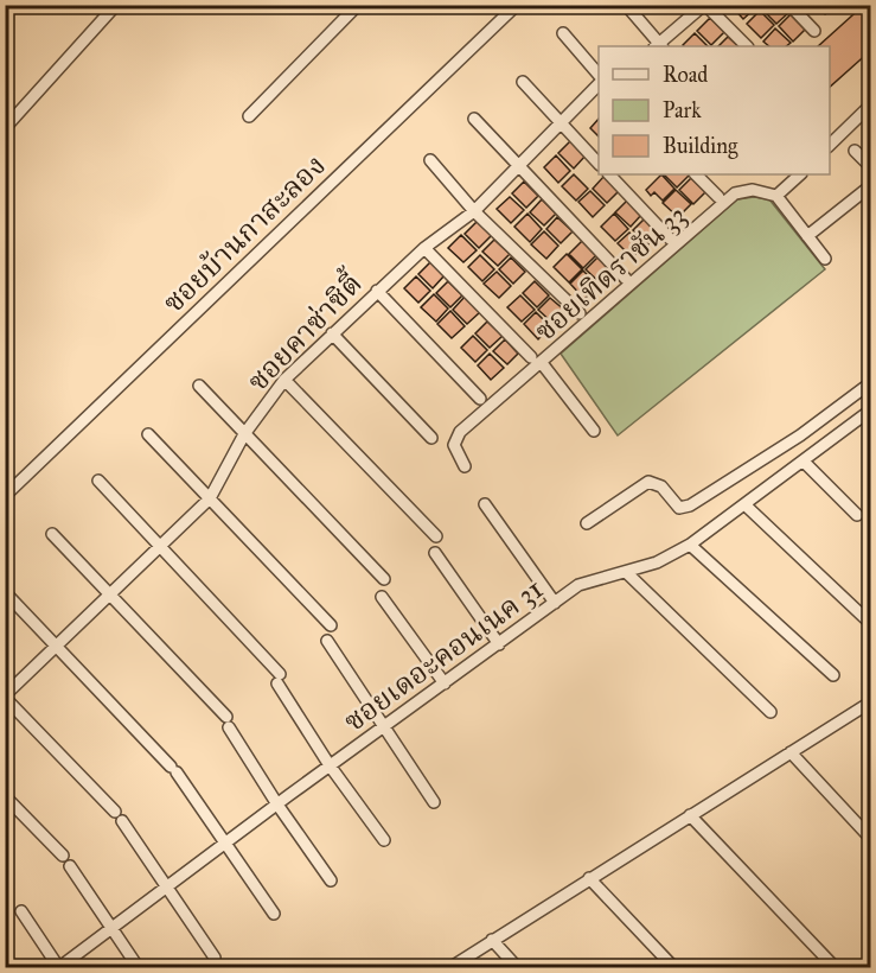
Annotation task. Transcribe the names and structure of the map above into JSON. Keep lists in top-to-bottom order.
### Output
{
  "streets": {
    "street": [
      "ซอยบ้านกาสะลอง",
      "ซอยเทิดราชัน 33",
      "ซอยคาซ่าซิตี้",
      "ซอยเดอะคอนเนค 31"
    ]
  },
  "legend": ["Road", "Park", "Building"]
}
